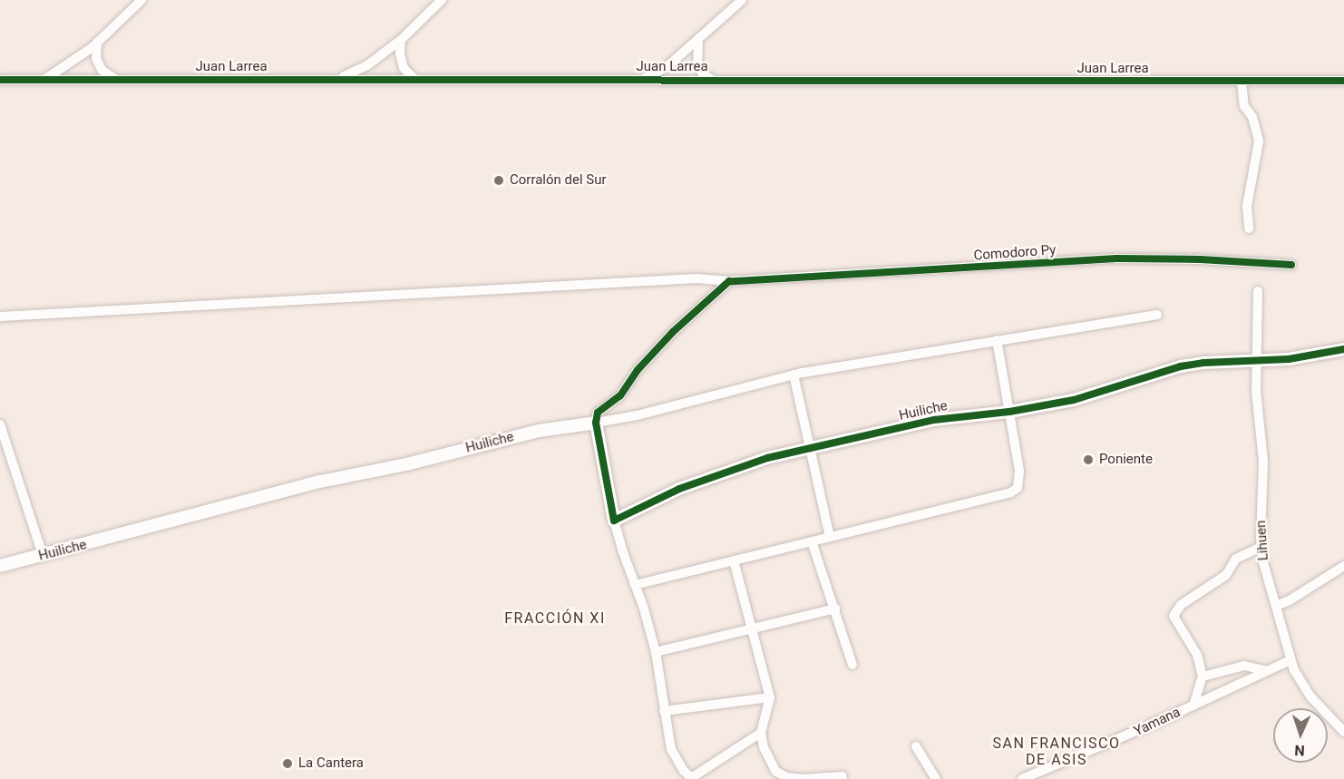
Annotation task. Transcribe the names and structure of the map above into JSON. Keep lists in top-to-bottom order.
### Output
{
  "streets": {
    "street": [
      "Juan Larrea",
      "Comodoro Py",
      "Huiliche",
      "Lihuen",
      "Yamana"
    ]
  },
  "crossings": [
    ["Huiliche", "Lihuen"],
    ["Lihuen", "Yamana"]
  ],
  "districts": ["FRACCIÓN XI", "SAN FRANCISCO DE ASIS"],
  "places": ["Corralón del Sur", "Poniente", "La Cantera"],
  "north": "bottom"
}
